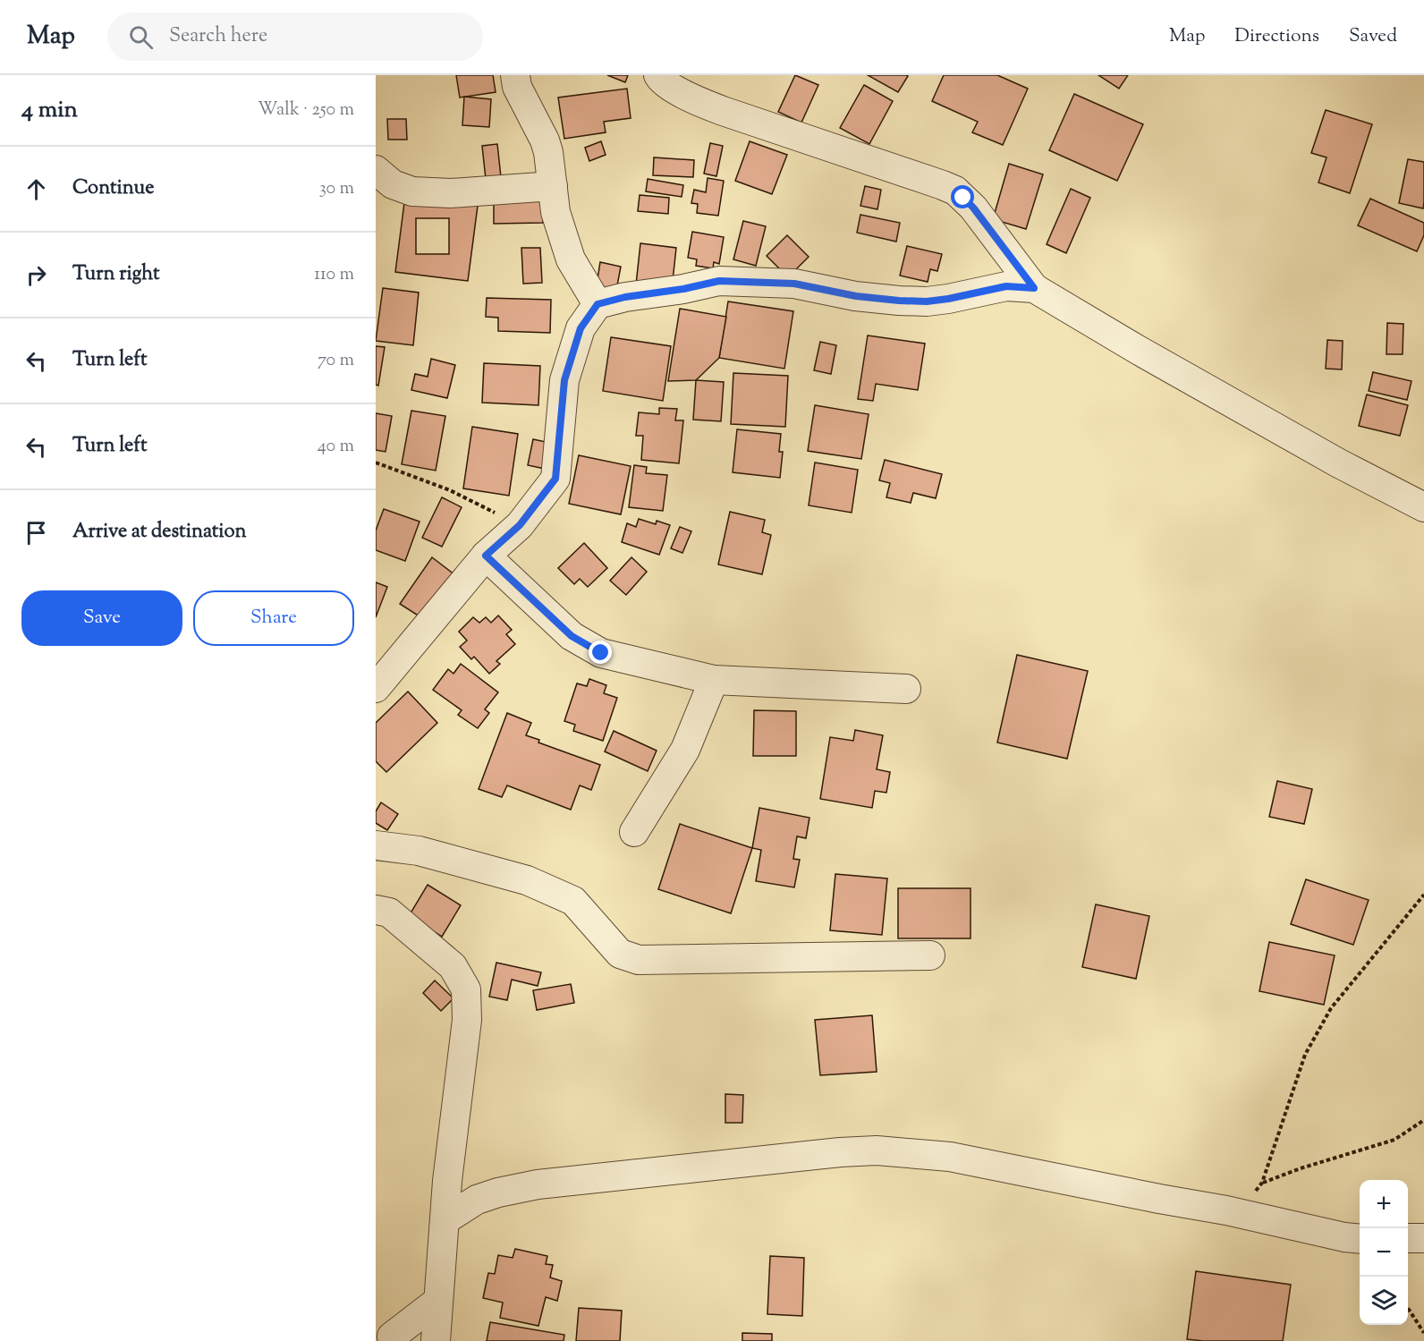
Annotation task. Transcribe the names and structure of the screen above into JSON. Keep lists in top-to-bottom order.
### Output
{
  "page": {
    "header": "Map",
    "search": "Search here",
    "nav": ["Map", "Directions", "Saved"],
    "heading": ["4 min", "Walk · 250 m"],
    "list": [
      ["Continue", "30 m"],
      ["Turn right", "110 m"],
      ["Turn left", "70 m"],
      ["Turn left", "40 m"],
      "Arrive at destination"
    ],
    "buttons": ["Save", "Share"],
    "map_buttons": ["+", "−"]
  }
}
